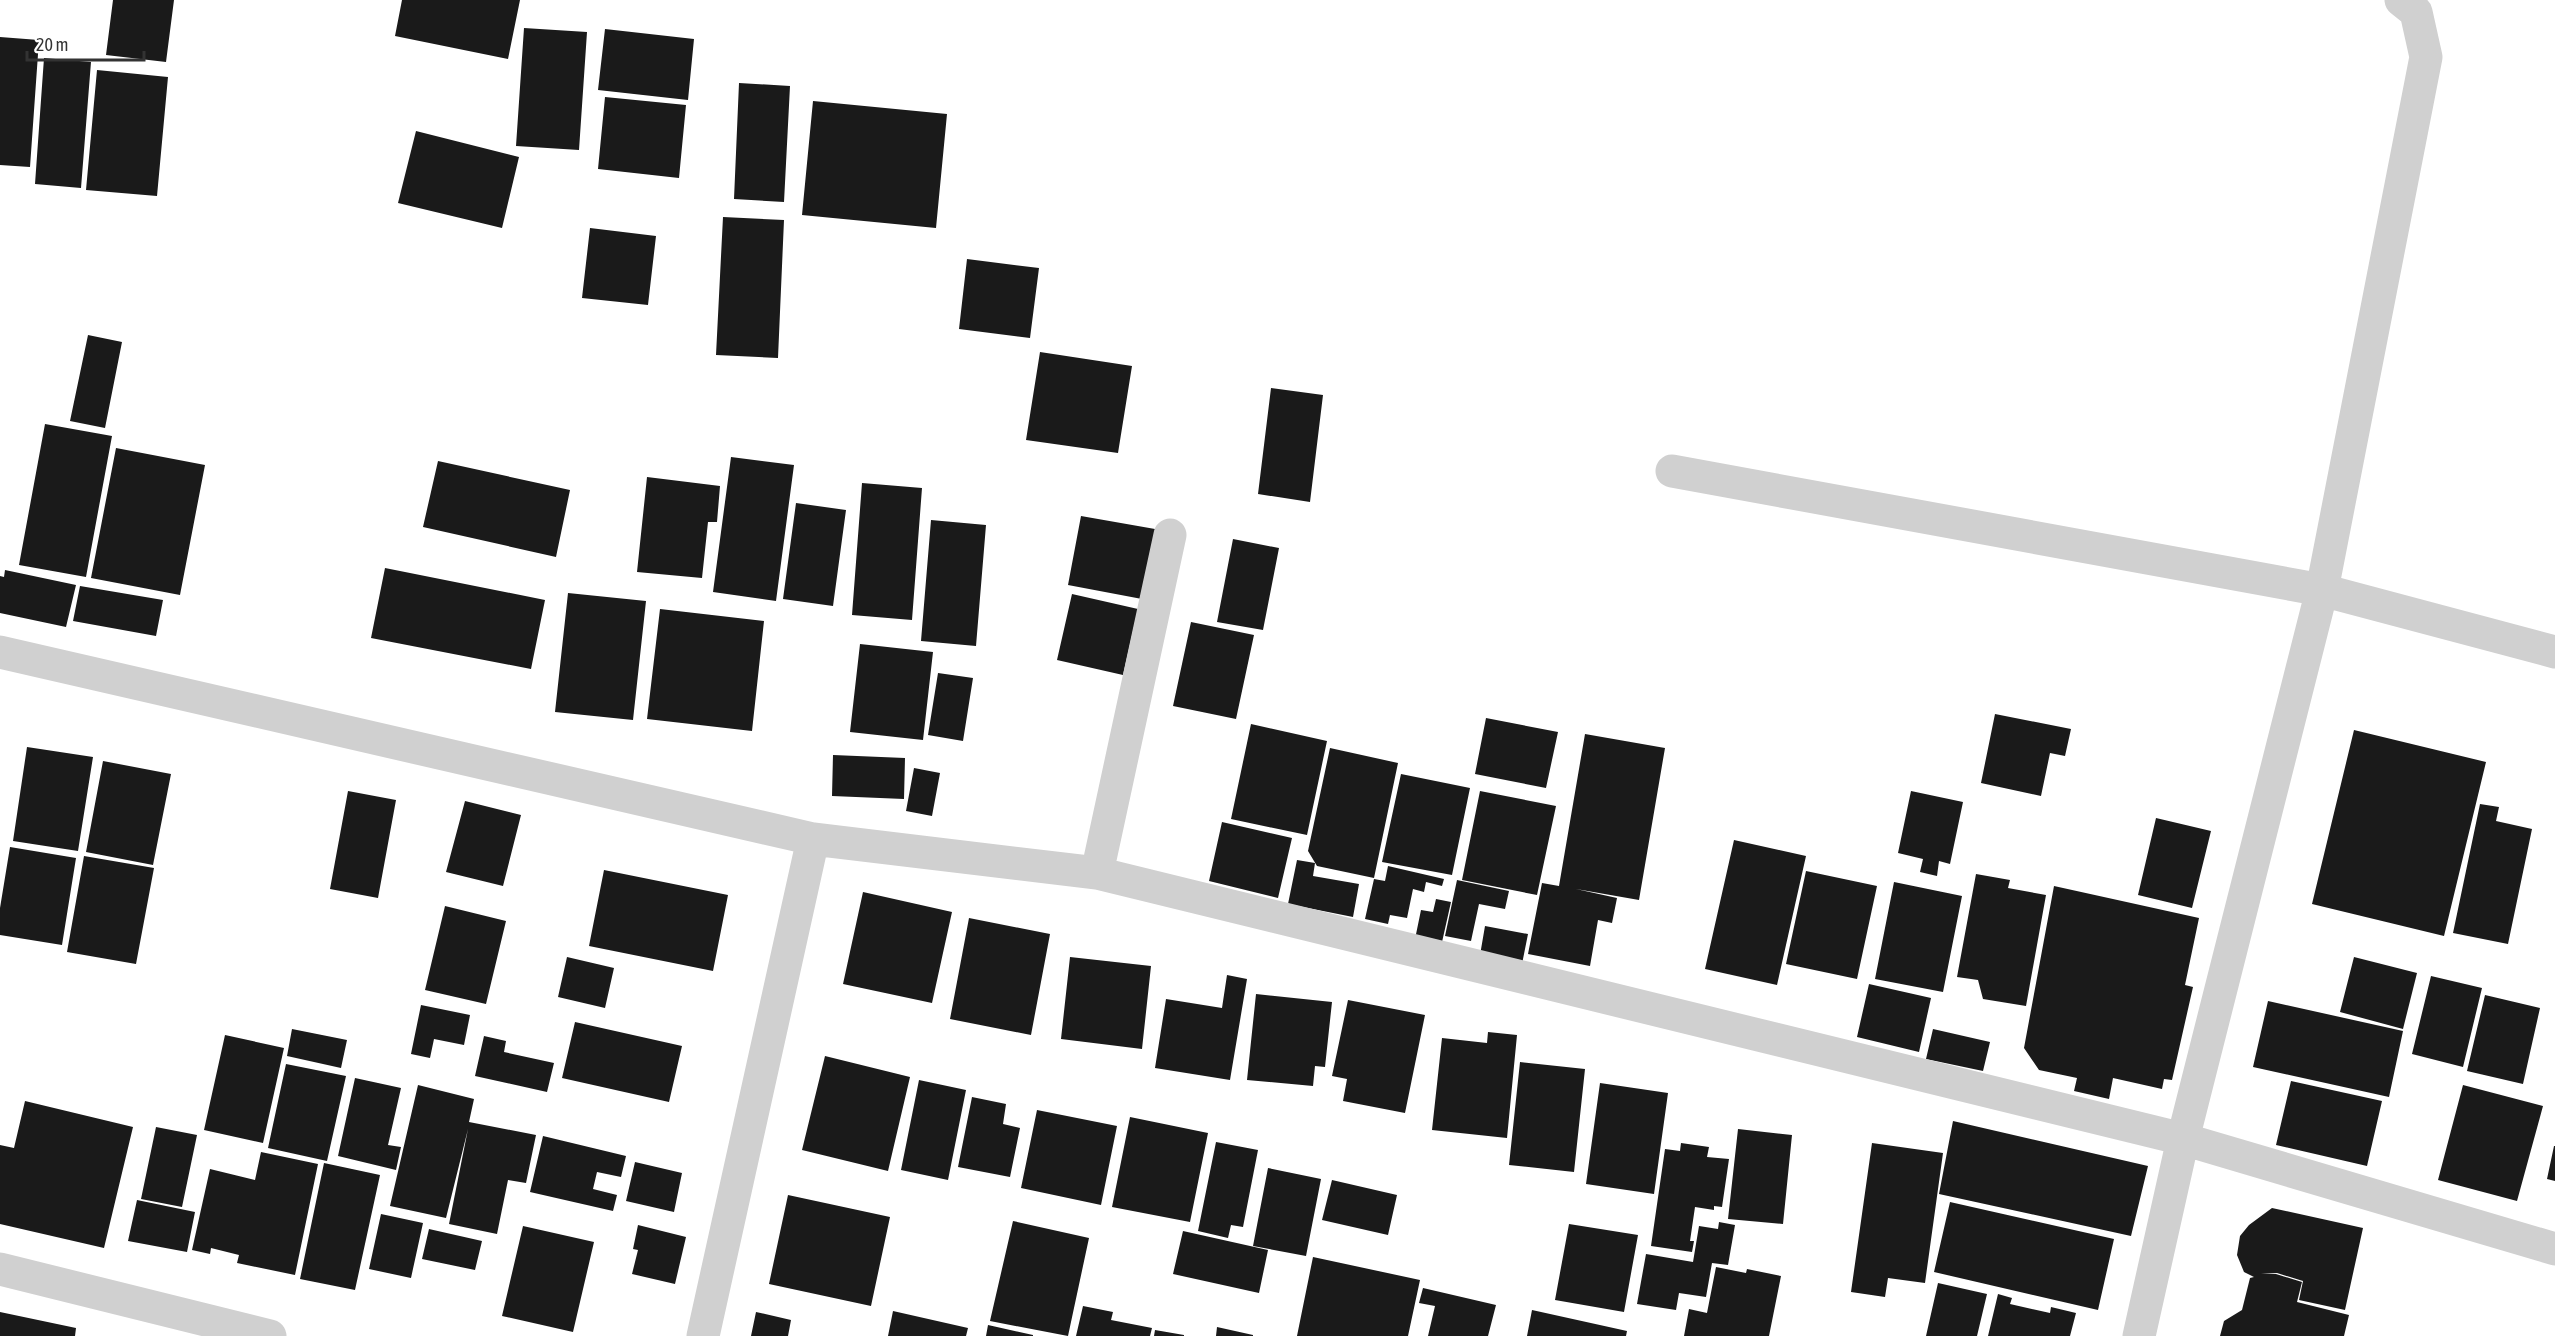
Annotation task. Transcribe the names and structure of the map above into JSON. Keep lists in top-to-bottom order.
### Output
{
  "scale_bar": "20 m"
}
